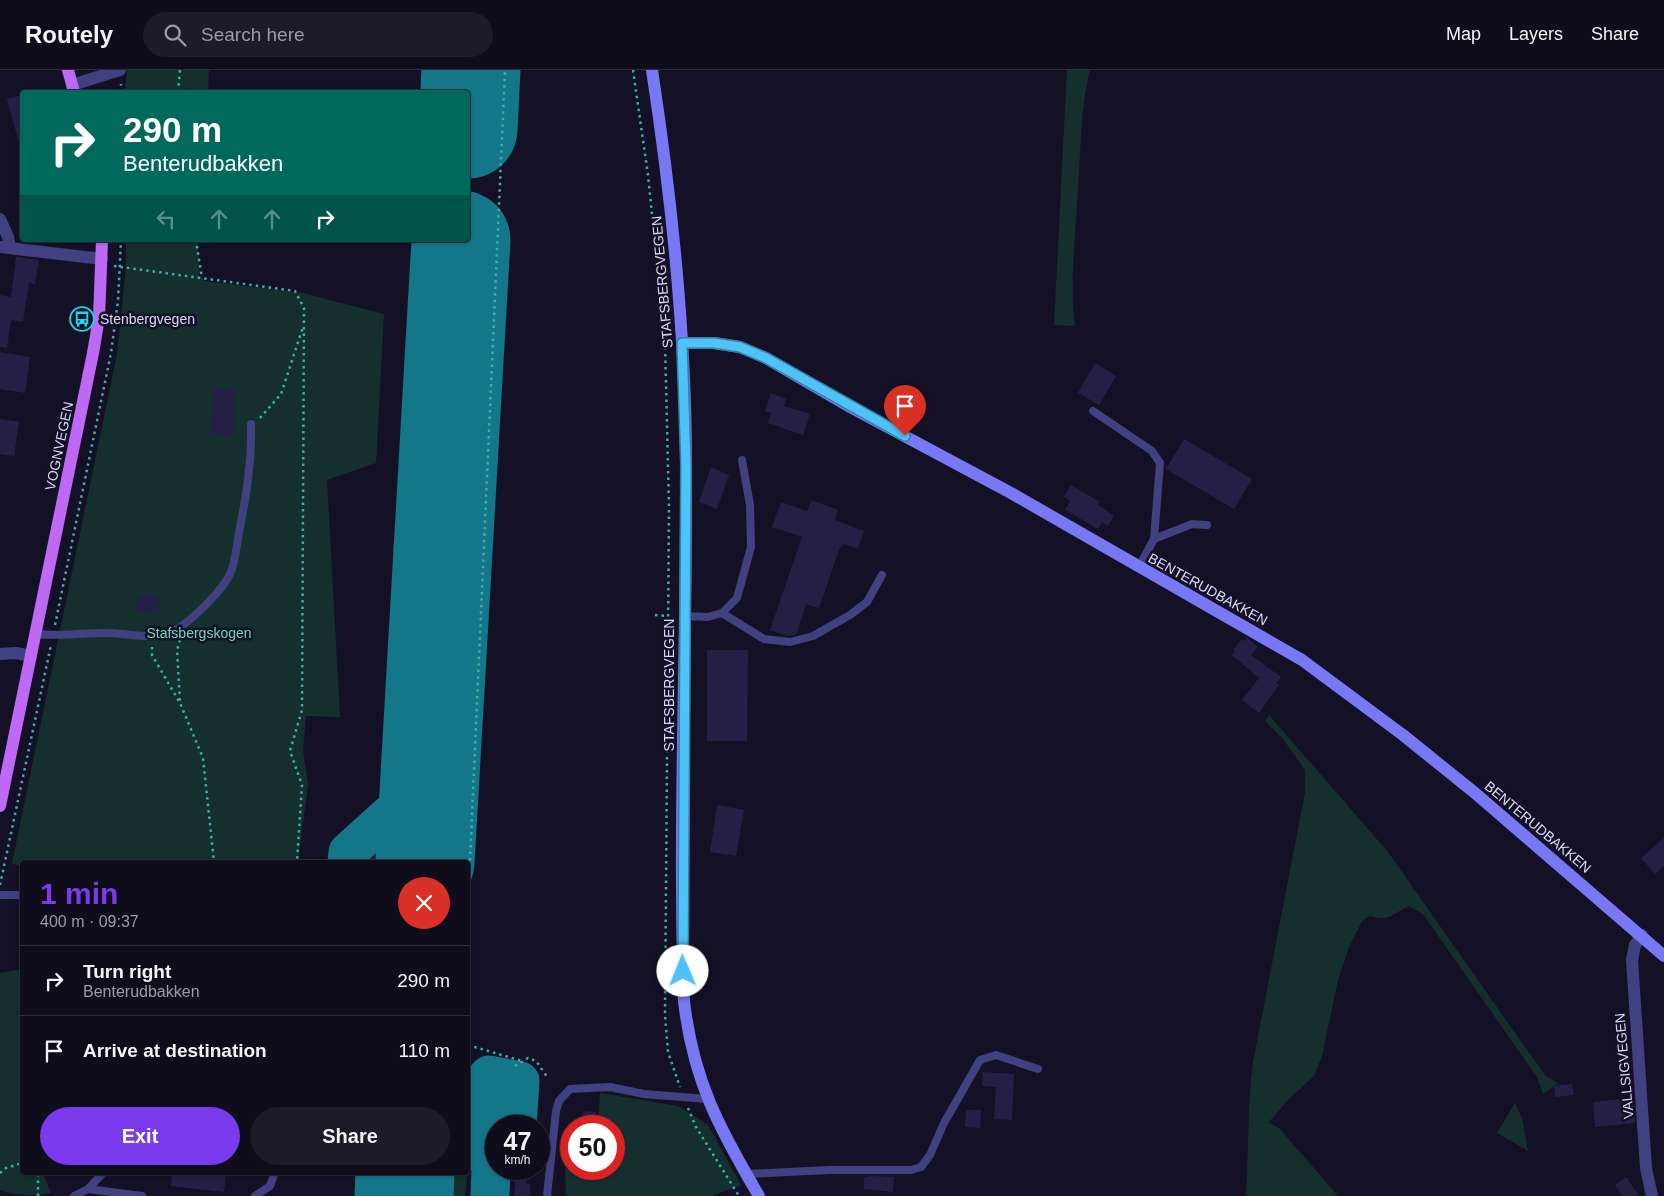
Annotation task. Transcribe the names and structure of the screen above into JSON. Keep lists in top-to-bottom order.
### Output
{
  "streets": {
    "main road": ["STAFSBERGVEGEN", "VOGNVEGEN", "BENTERUDBAKKEN"],
    "street": ["VALLSIGVEGEN"]
  },
  "crossings": [
    ["STAFSBERGVEGEN", "BENTERUDBAKKEN"],
    ["BENTERUDBAKKEN", "VALLSIGVEGEN"]
  ],
  "parks": ["Stafsbergskogen"],
  "places": {
    "bus stop": ["Stenbergvegen"]
  },
  "page": {
    "header": "Routely",
    "search": "Search here",
    "nav": ["Map", "Layers", "Share"],
    "turn": ["290 m", "Benterudbakken"],
    "heading": ["1 min", "400 m · 09:37"],
    "list": [
      {
        "name": "Turn right",
        "note": "Benterudbakken",
        "value": "290 m"
      },
      {
        "name": "Arrive at destination",
        "value": "110 m"
      }
    ],
    "buttons": ["Exit", "Share"],
    "speed": "47 km/h",
    "limit": "50"
  }
}
